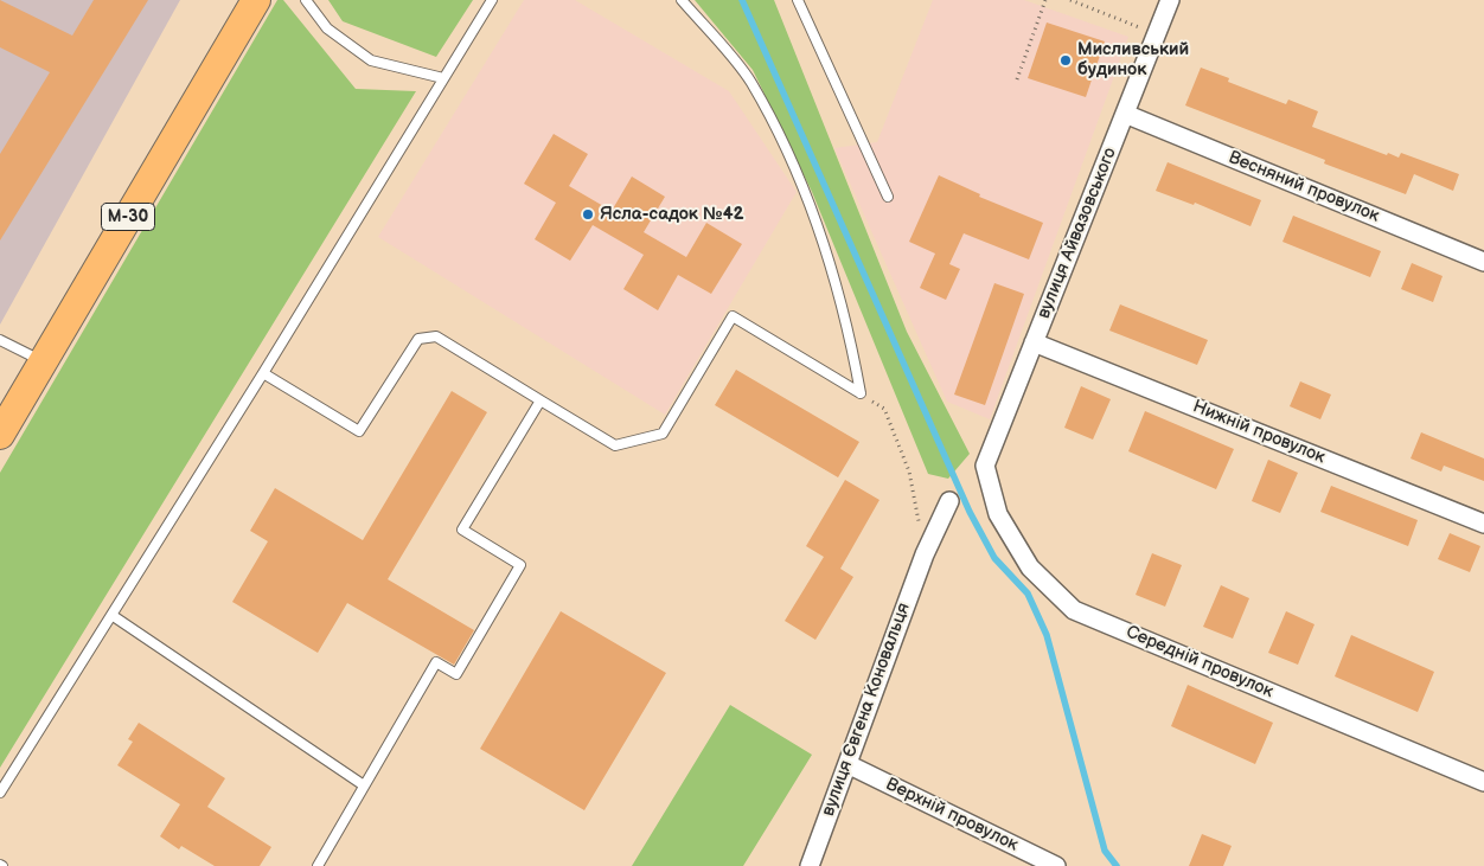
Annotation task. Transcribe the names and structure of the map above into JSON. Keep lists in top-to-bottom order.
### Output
{
  "streets": {
    "highway": ["М-30"],
    "street": [
      "Весняний провулок",
      "вулиця Айвазовського",
      "Нижній провулок",
      "Середній провулок",
      "вулиця Євгена Коновальця",
      "Верхній провулок"
    ]
  },
  "crossings": [
    ["Весняний провулок", "вулиця Айвазовського"],
    ["вулиця Айвазовського", "Нижній провулок"],
    ["вулиця Айвазовського", "Середній провулок"],
    ["вулиця Євгена Коновальця", "Верхній провулок"]
  ],
  "places": ["Мисливський будинок", "Ясла-садок №42"]
}
